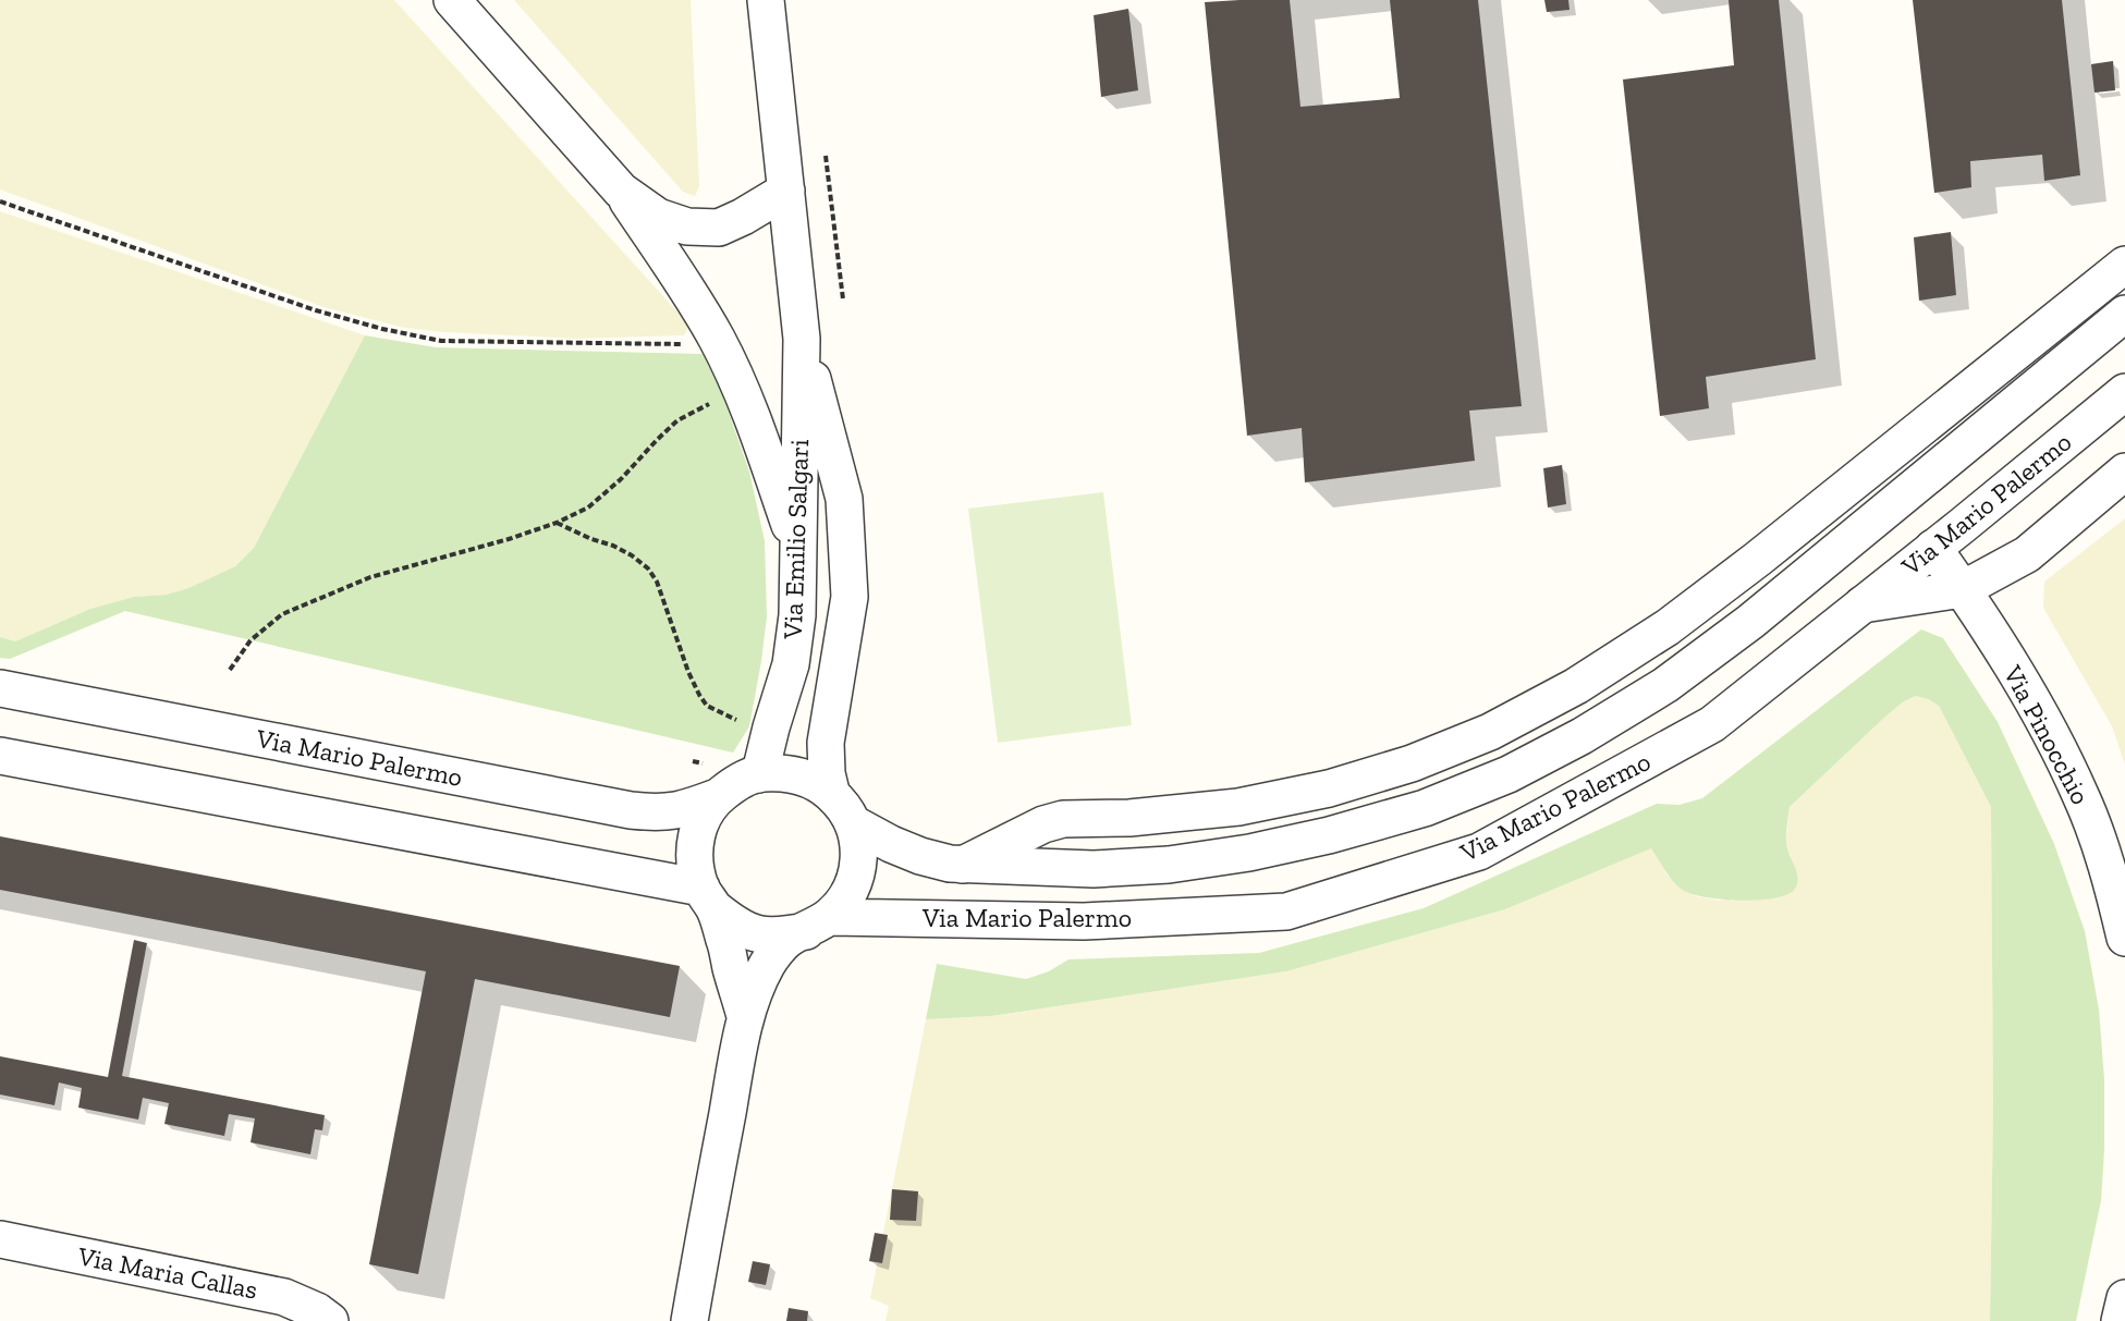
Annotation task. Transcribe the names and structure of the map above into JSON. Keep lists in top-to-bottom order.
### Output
{
  "streets": {
    "street": [
      "Via Mario Palermo",
      "Via Emilio Salgari",
      "Via Pinocchio",
      "Via Maria Callas"
    ]
  },
  "crossings": [
    ["Via Mario Palermo", "Via Emilio Salgari"],
    ["Via Mario Palermo", "Via Pinocchio"]
  ]
}
